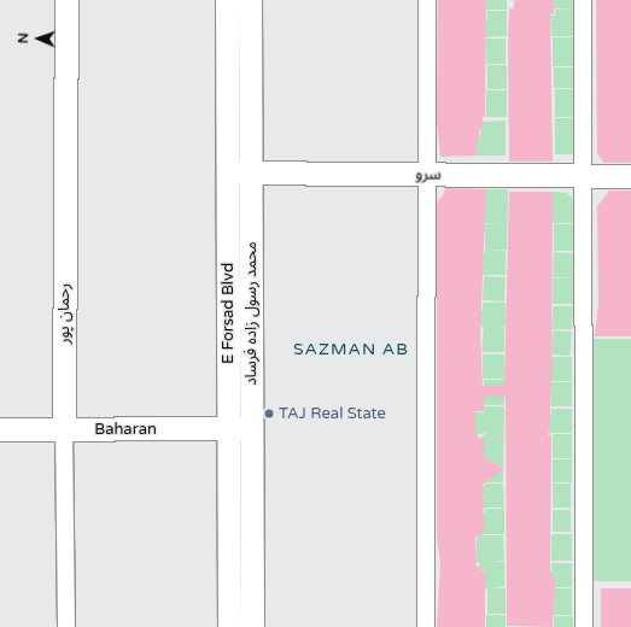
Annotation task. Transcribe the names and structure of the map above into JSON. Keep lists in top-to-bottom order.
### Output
{
  "streets": {
    "street": [
      "سرو",
      "رحمان پور",
      "E Forsad Blvd",
      "محمد رسول زاده فرساد",
      "Baharan"
    ]
  },
  "crossings": [
    ["سرو", "E Forsad Blvd"],
    ["سرو", "محمد رسول زاده فرساد"],
    ["رحمان پور", "Baharan"],
    ["E Forsad Blvd", "Baharan"],
    ["محمد رسول زاده فرساد", "Baharan"]
  ],
  "districts": ["SAZMAN AB"],
  "places": ["TAJ Real State"],
  "north": "left"
}
